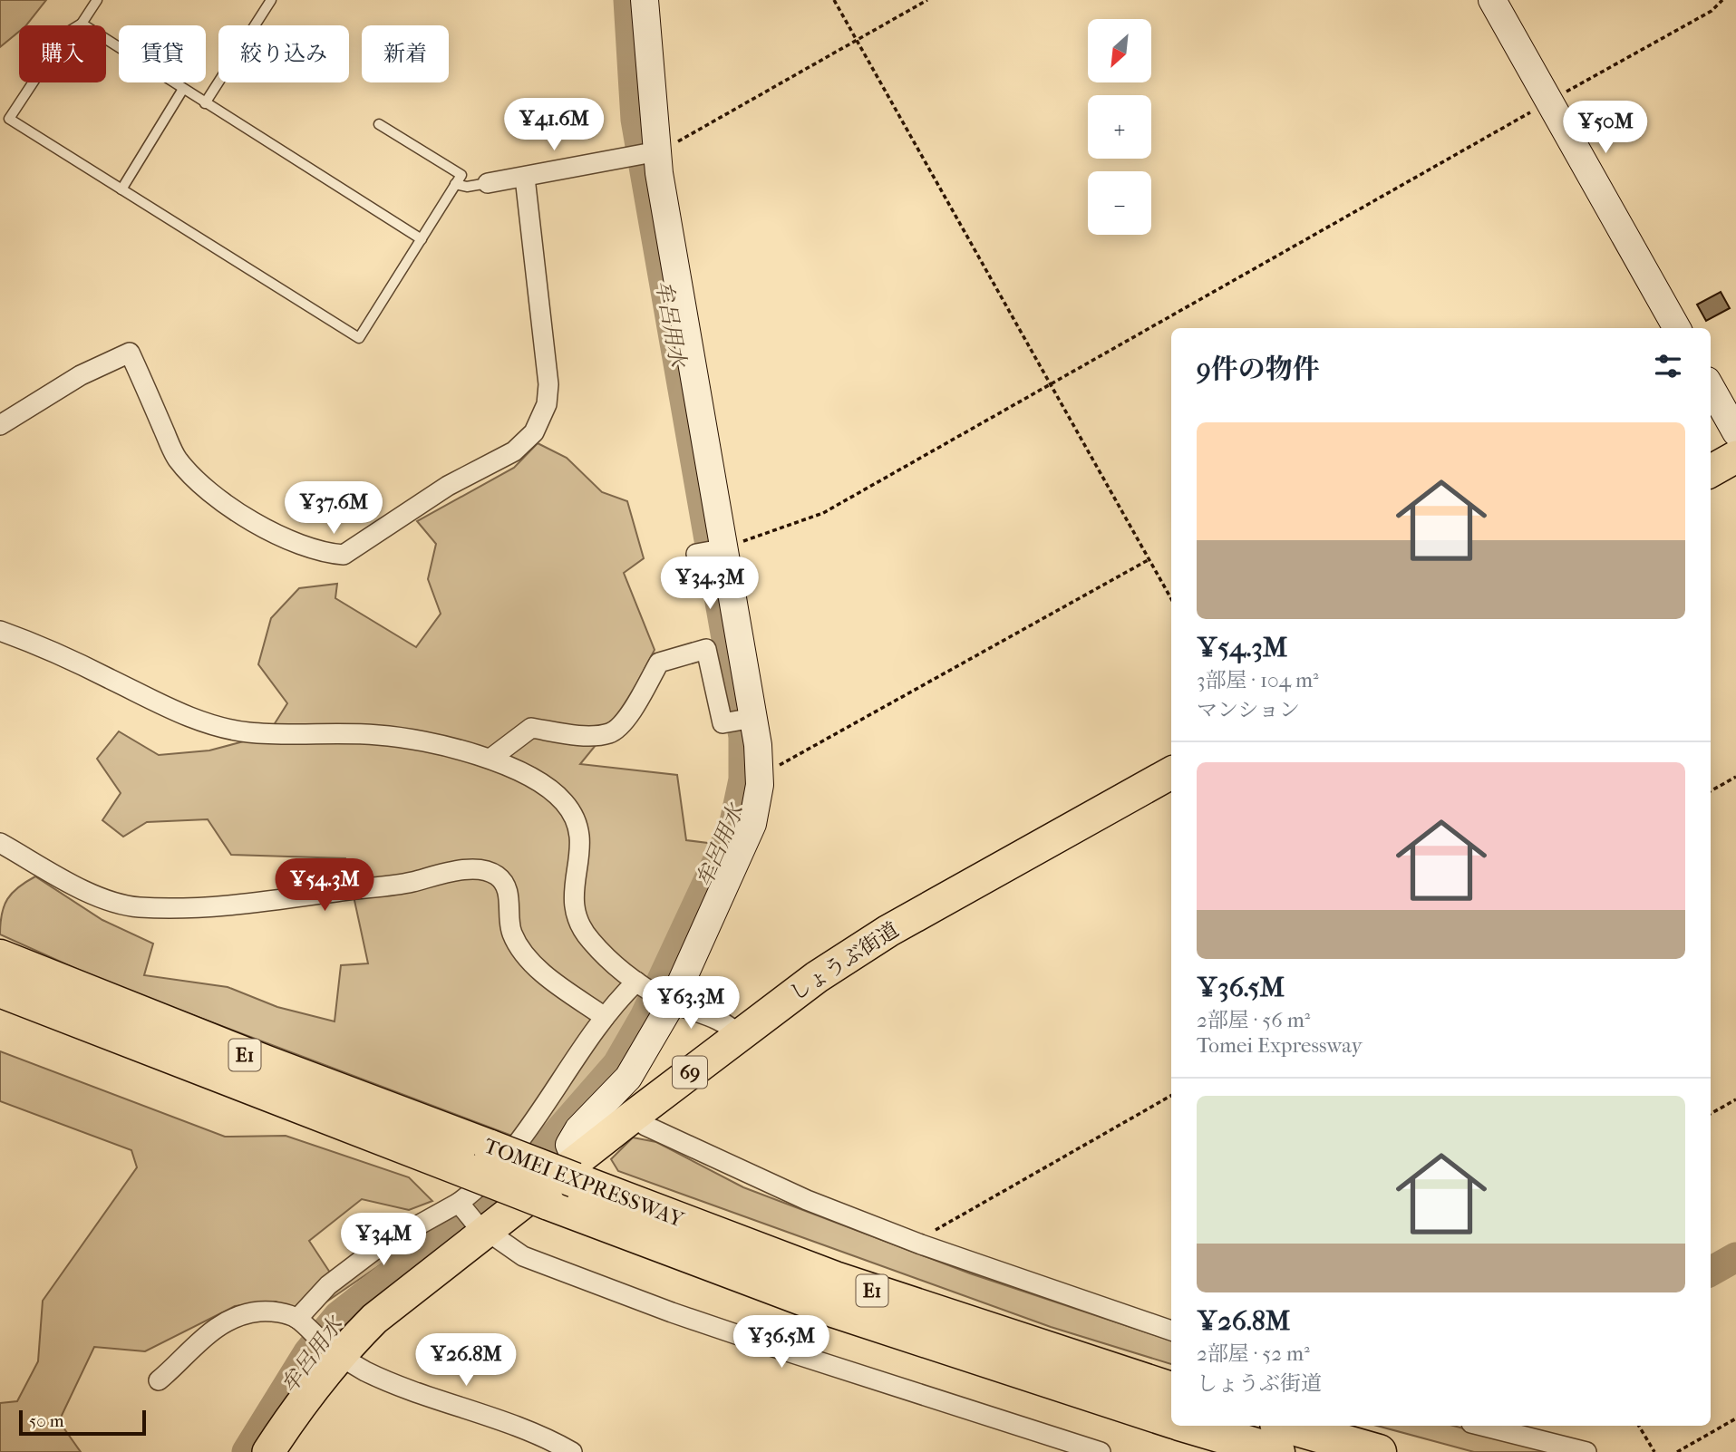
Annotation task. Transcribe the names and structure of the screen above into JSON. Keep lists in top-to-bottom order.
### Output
{
  "streets": {
    "highway": ["E1", "TOMEI EXPRESSWAY"],
    "main road": ["しょうぶ街道", "69"]
  },
  "crossings": [
    ["しょうぶ街道", "TOMEI EXPRESSWAY"]
  ],
  "water": ["牟呂用水"],
  "scale_bar": "50 m",
  "north": "bottom left",
  "page": {
    "map_buttons": ["+", "−"],
    "chip": [
      "購入",
      "賃貸",
      "絞り込み",
      "新着"
    ],
    "price": [
      "¥41.6M",
      "¥50M",
      "¥37.6M",
      "¥34.3M",
      "¥54.3M",
      "¥63.3M",
      "¥34M",
      "¥36.5M",
      "¥26.8M"
    ],
    "heading": "9件の物件",
    "list": [
      {
        "name": "¥54.3M",
        "note": "3部屋 · 104 m² · マンション"
      },
      {
        "name": "¥36.5M",
        "note": "2部屋 · 56 m² · Tomei Expressway"
      },
      {
        "name": "¥26.8M",
        "note": "2部屋 · 52 m² · しょうぶ街道"
      }
    ],
    "scale": "50 m"
  }
}
